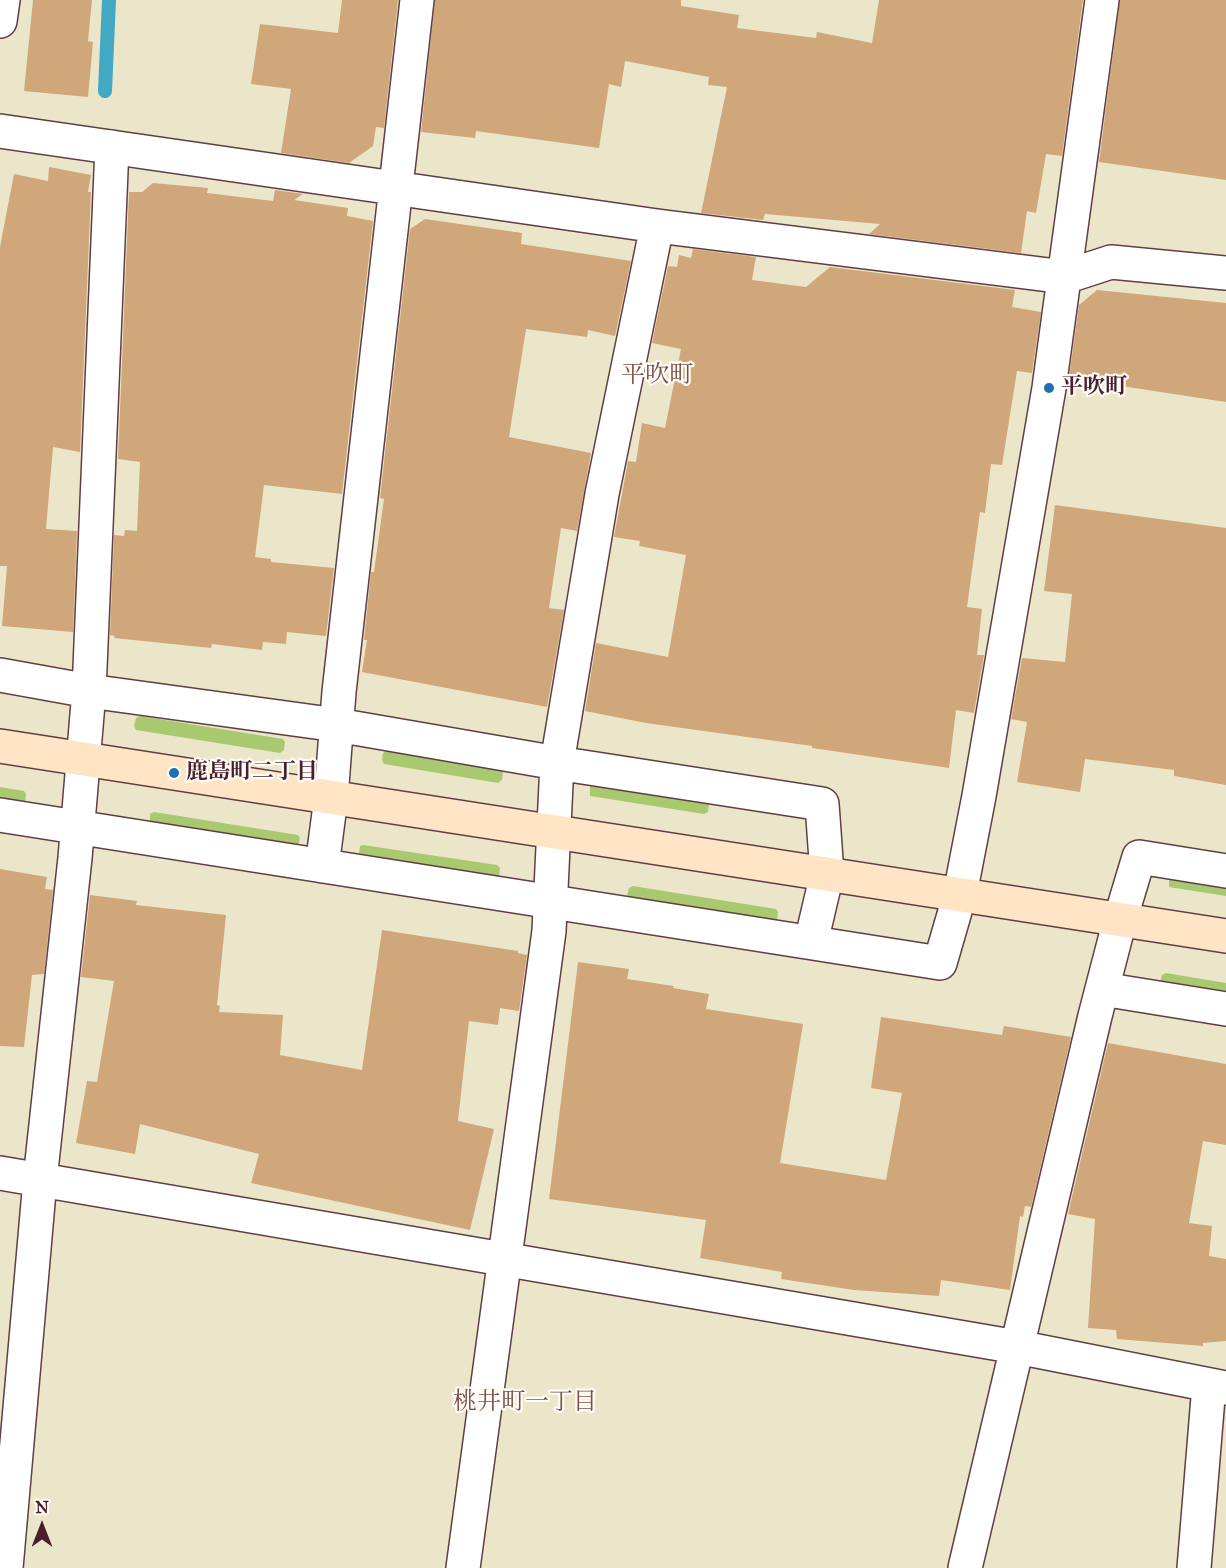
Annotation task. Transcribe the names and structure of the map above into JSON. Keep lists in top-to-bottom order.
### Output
{
  "districts": ["平吹町", "桃井町一丁目"],
  "places": ["平吹町", "鹿島町二丁目"],
  "north": "top"
}
